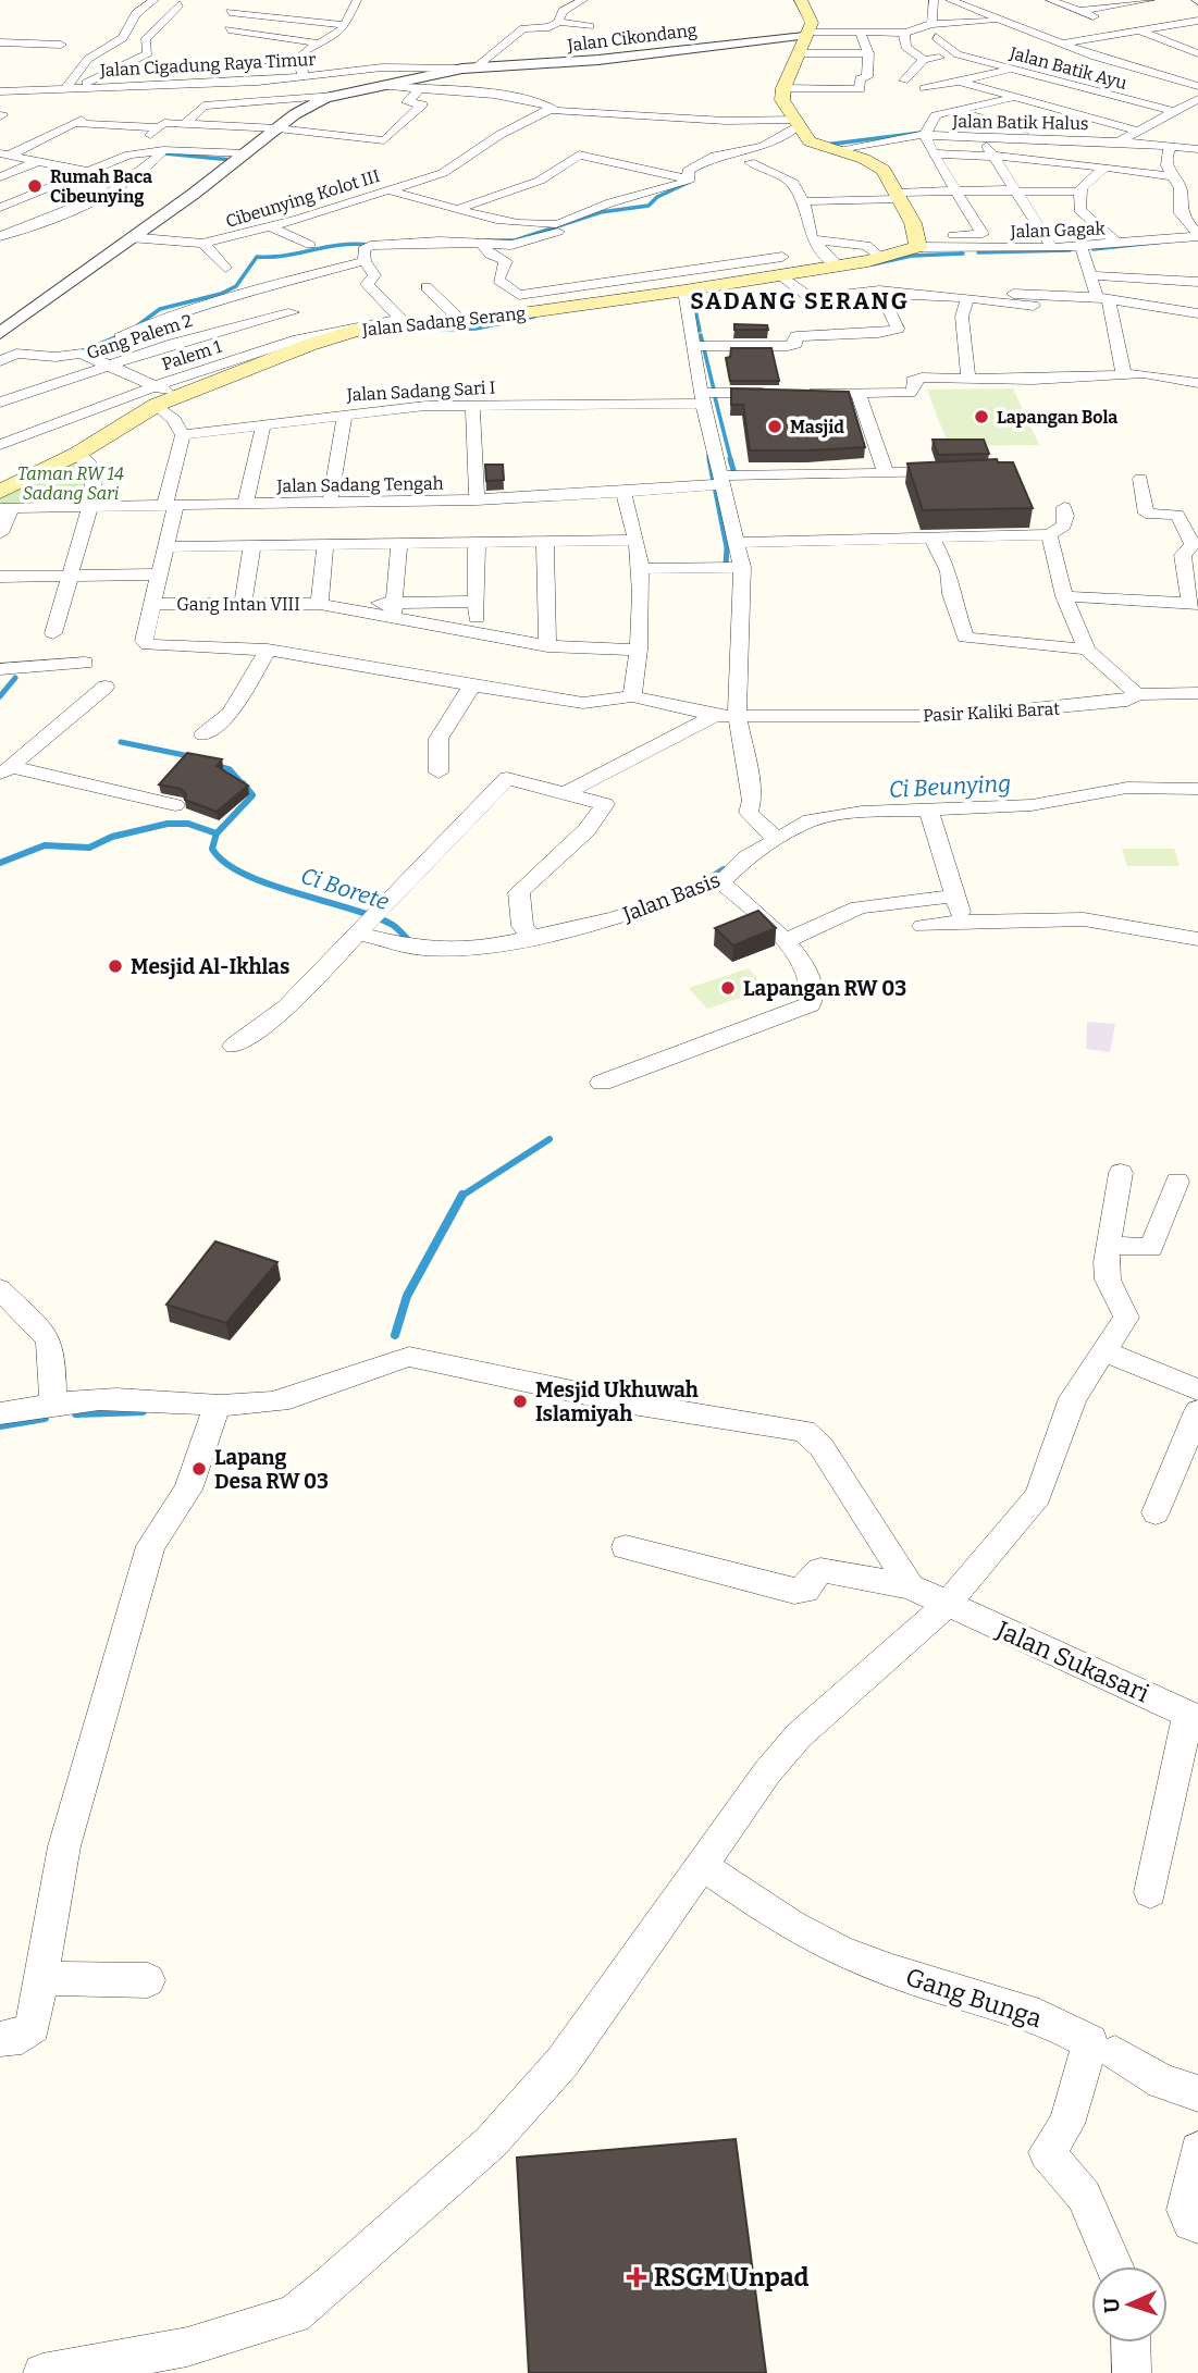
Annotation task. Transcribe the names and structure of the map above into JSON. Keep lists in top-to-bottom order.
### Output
{
  "streets": {
    "main road": ["Jalan Sadang Serang"],
    "street": [
      "Jalan Cikondang",
      "Jalan Cigadung Raya Timur",
      "Jalan Batik Ayu",
      "Jalan Batik Halus",
      "Cibeunying Kolot III",
      "Jalan Gagak",
      "Gang Palem 2",
      "Palem 1",
      "Jalan Sadang Sari I",
      "Jalan Sadang Tengah",
      "Gang Intan VIII",
      "Pasir Kaliki Barat",
      "Jalan Basis",
      "Jalan Sukasari",
      "Gang Bunga"
    ]
  },
  "crossings": [
    ["Jalan Cikondang", "Jalan Cigadung Raya Timur"],
    ["Jalan Cikondang", "Cibeunying Kolot III"],
    ["Jalan Batik Ayu", "Jalan Batik Halus"],
    ["Jalan Gagak", "Jalan Sadang Serang"],
    ["Jalan Sadang Serang", "Palem 1"],
    ["Jalan Sadang Serang", "Jalan Sadang Tengah"]
  ],
  "districts": ["SADANG SERANG"],
  "water": ["Ci Beunying", "Ci Borete"],
  "parks": ["Taman RW 14 Sadang Sari"],
  "places": {
    "other": [
      "Rumah Baca Cibeunying",
      "Lapangan Bola",
      "Masjid",
      "Mesjid Al-Ikhlas",
      "Lapangan RW 03",
      "Mesjid Ukhuwah Islamiyah",
      "Lapang Desa RW 03"
    ],
    "health": ["RSGM Unpad"]
  },
  "north": "left"
}
